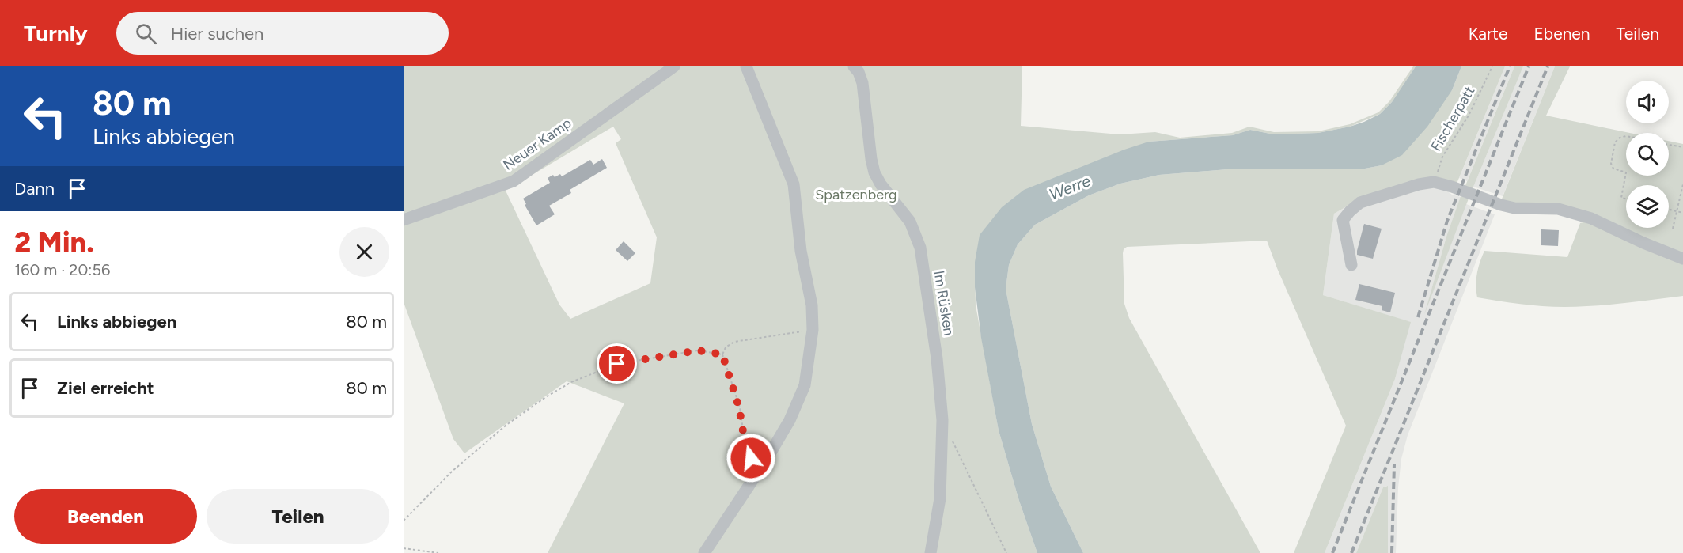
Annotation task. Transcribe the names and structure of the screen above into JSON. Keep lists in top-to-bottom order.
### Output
{
  "streets": {
    "street": ["Neuer Kamp", "Im Rüsken"],
    "path": ["Fischerpatt"]
  },
  "water": ["Werre"],
  "parks": ["Spatzenberg"],
  "page": {
    "header": "Turnly",
    "search": "Hier suchen",
    "nav": ["Karte", "Ebenen", "Teilen"],
    "turn": ["80 m", "Links abbiegen"],
    "then": "Dann",
    "heading": ["2 Min.", "160 m · 20:56"],
    "list": [
      {
        "name": "Links abbiegen",
        "value": "80 m"
      },
      {
        "name": "Ziel erreicht",
        "value": "80 m"
      }
    ],
    "buttons": ["Beenden", "Teilen"]
  }
}
